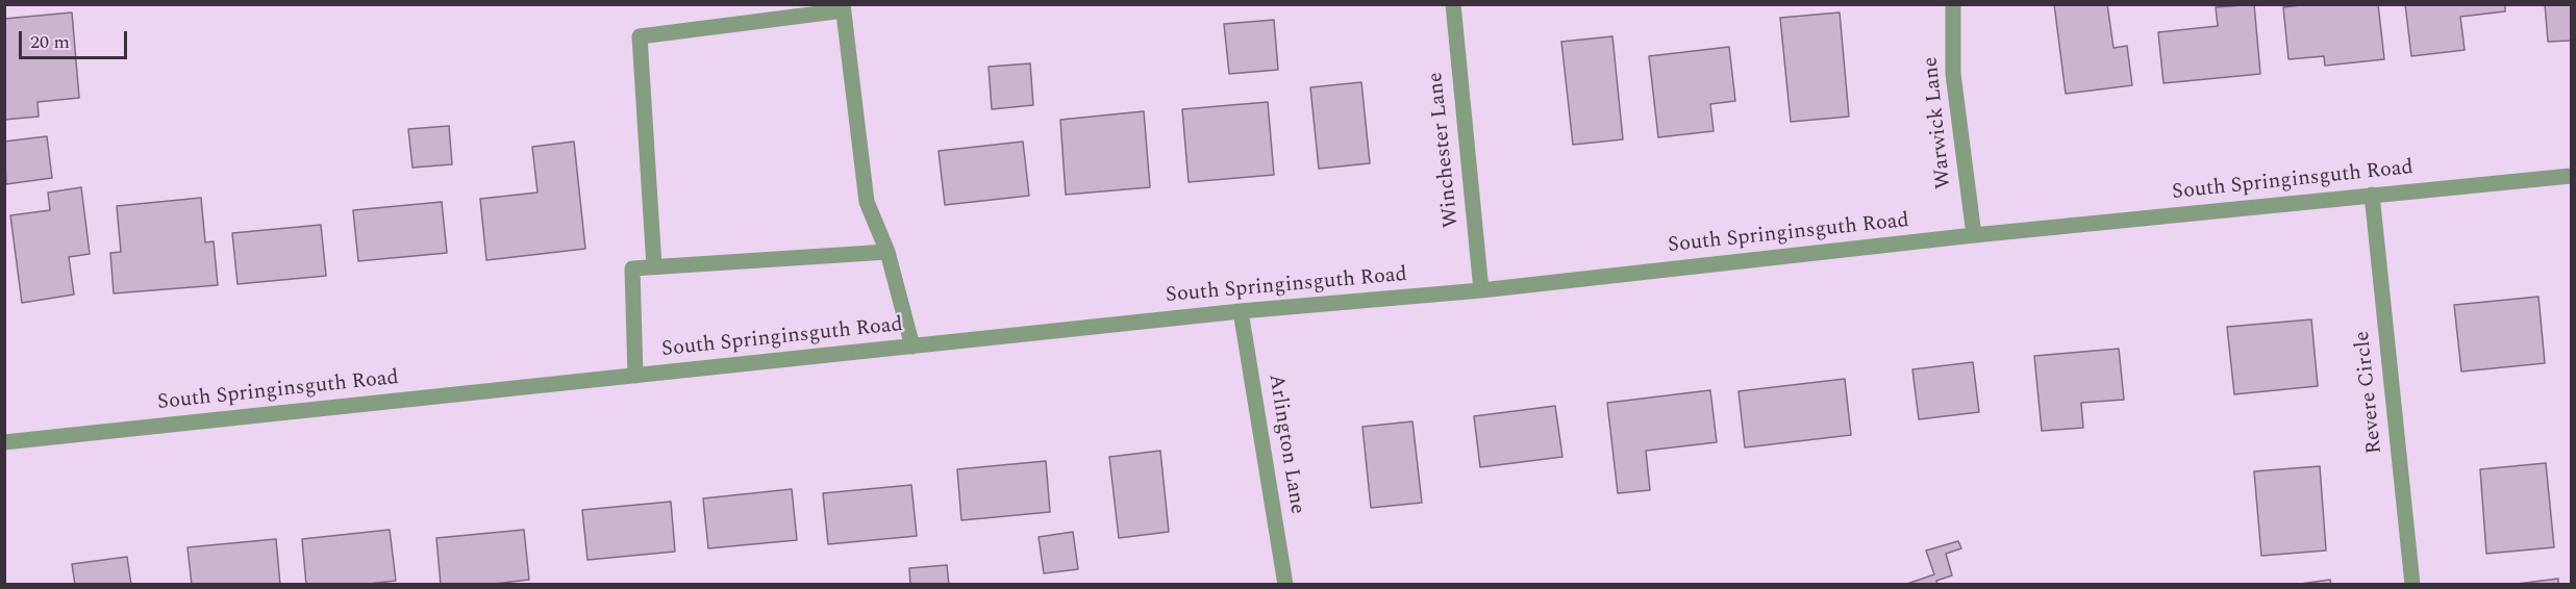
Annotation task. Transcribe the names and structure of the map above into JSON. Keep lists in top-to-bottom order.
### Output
{
  "streets": {
    "street": [
      "Warwick Lane",
      "Winchester Lane",
      "South Springinsguth Road",
      "Revere Circle",
      "Arlington Lane"
    ]
  },
  "crossings": [
    ["Warwick Lane", "South Springinsguth Road"],
    ["Winchester Lane", "South Springinsguth Road"],
    ["South Springinsguth Road", "Revere Circle"],
    ["South Springinsguth Road", "Arlington Lane"]
  ],
  "scale_bar": "20 m"
}
